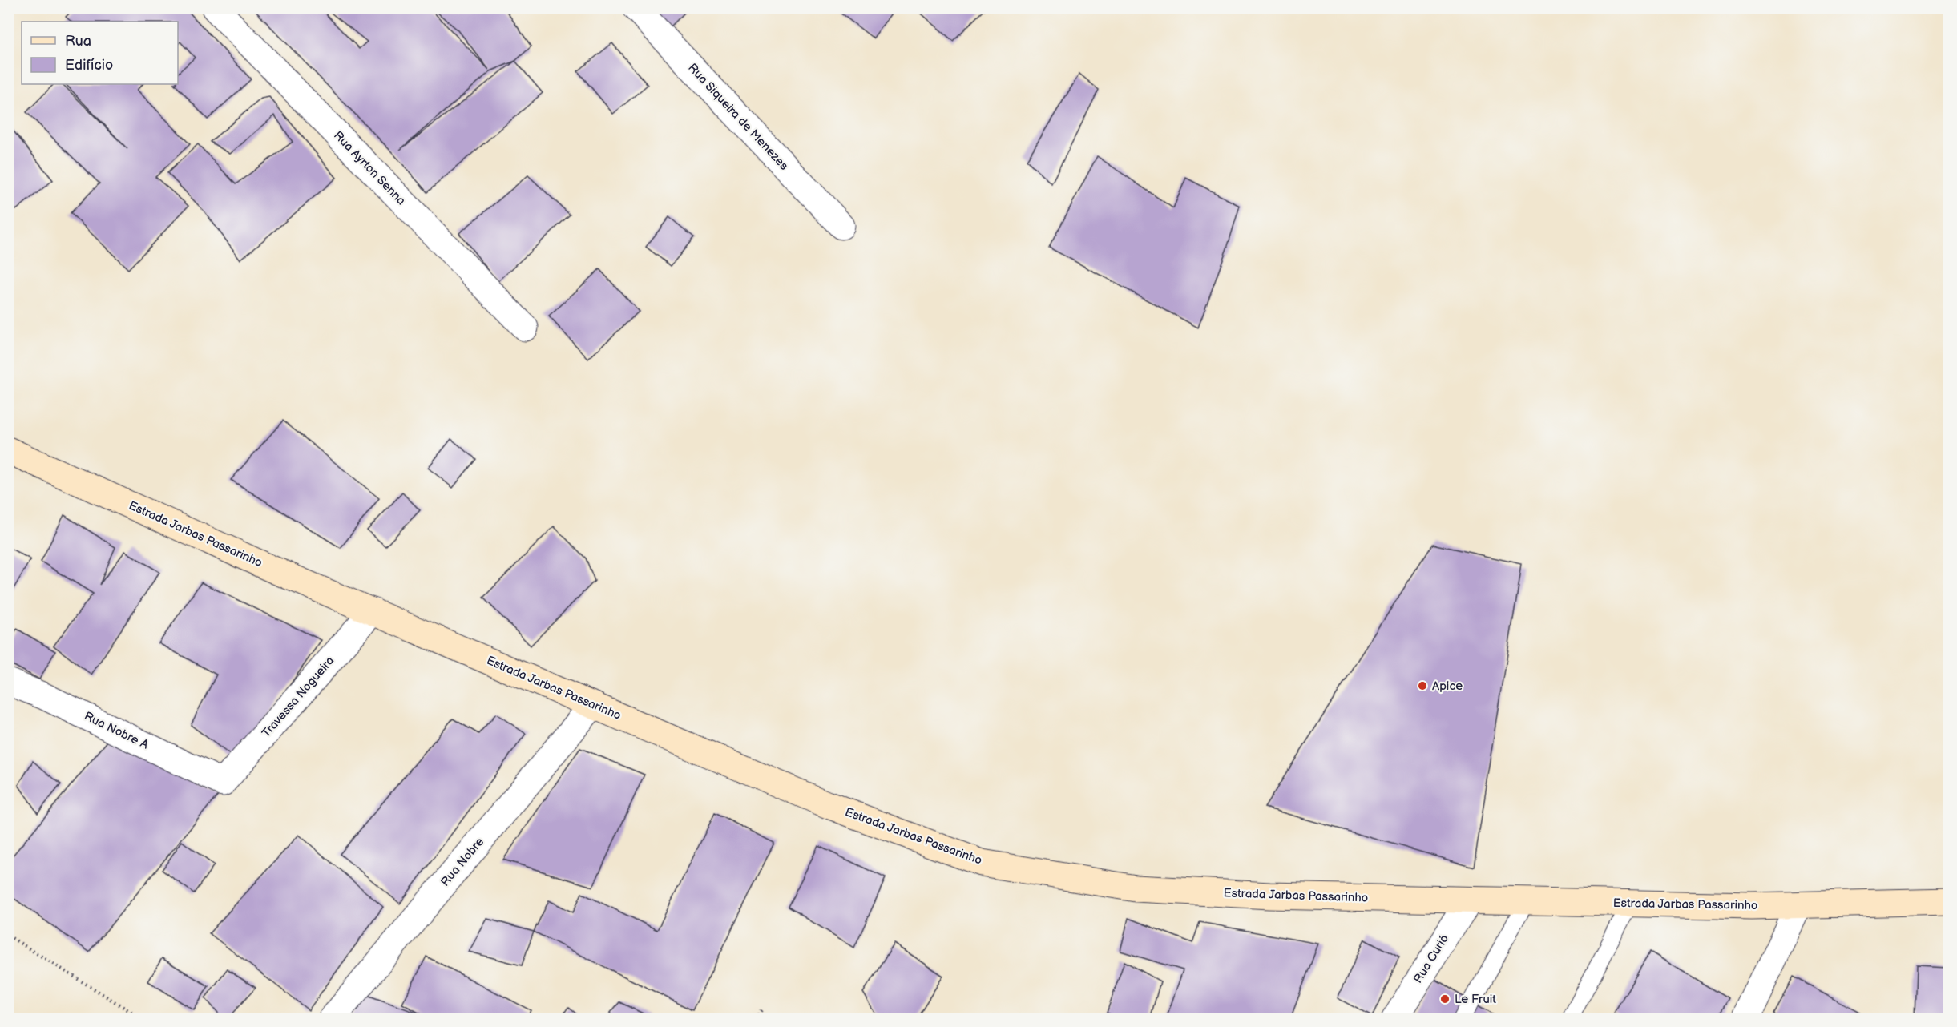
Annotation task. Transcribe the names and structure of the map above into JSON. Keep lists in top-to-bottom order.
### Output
{
  "streets": {
    "street": [
      "Rua Siqueira de Menezes",
      "Rua Ayrton Senna",
      "Estrada Jarbas Passarinho",
      "Travessa Nogueira",
      "Rua Nobre A",
      "Rua Nobre",
      "Rua Curió"
    ]
  },
  "crossings": [
    ["Estrada Jarbas Passarinho", "Travessa Nogueira"],
    ["Estrada Jarbas Passarinho", "Rua Nobre"],
    ["Estrada Jarbas Passarinho", "Rua Curió"],
    ["Travessa Nogueira", "Rua Nobre A"]
  ],
  "places": ["Apice", "Le Fruit"],
  "legend": ["Rua", "Edifício"]
}
